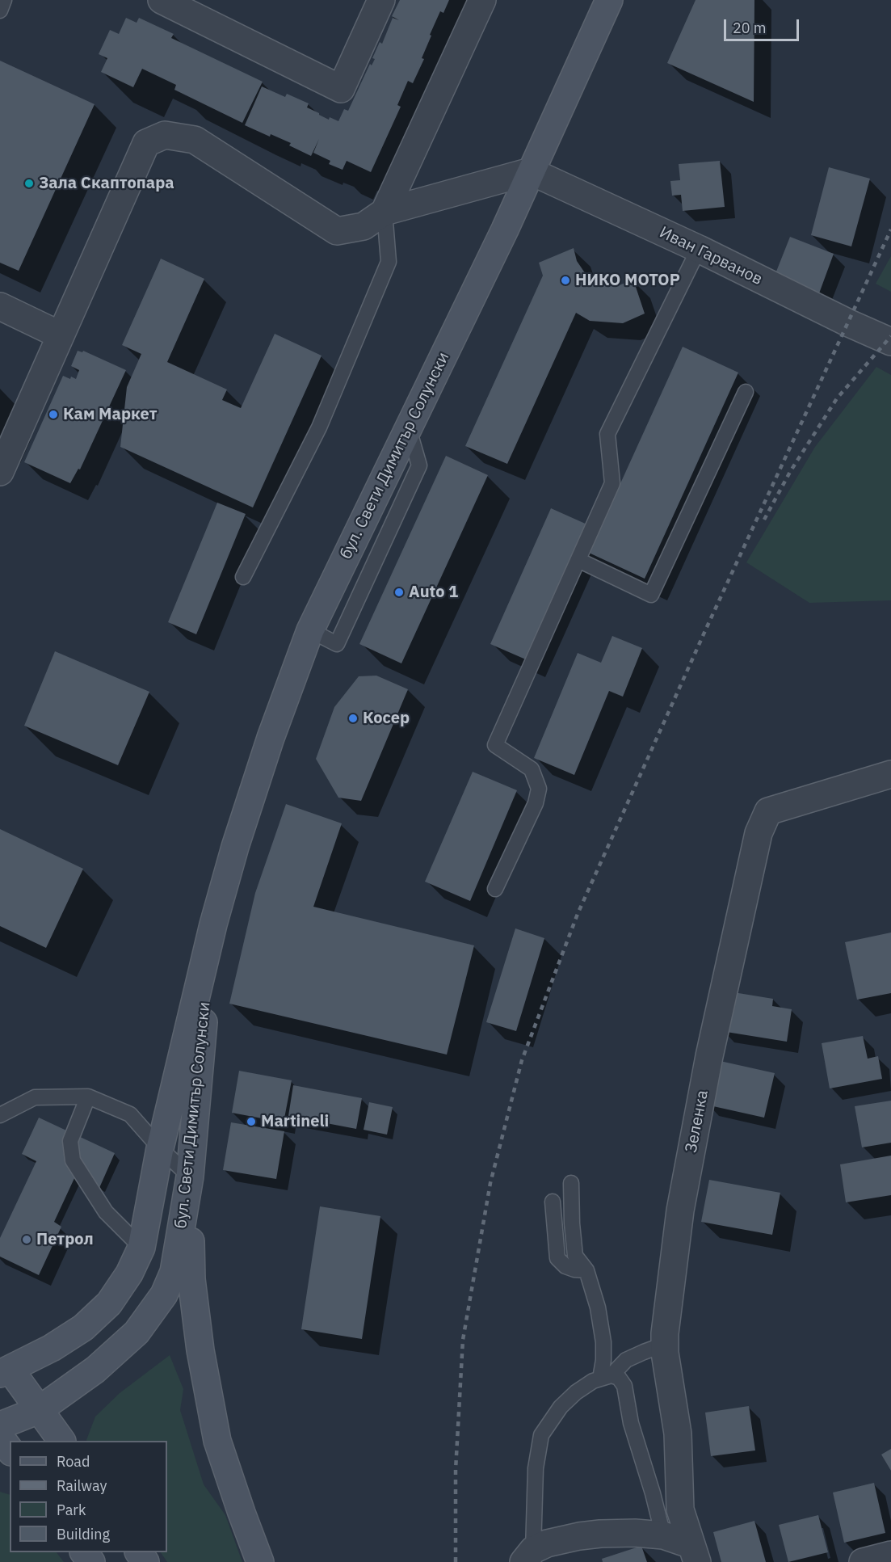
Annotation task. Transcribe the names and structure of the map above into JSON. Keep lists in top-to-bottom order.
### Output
{
  "streets": {
    "main road": ["бул. Свети Димитър Солунски"],
    "street": ["Иван Гарванов", "Зеленка"]
  },
  "crossings": [
    ["Иван Гарванов", "бул. Свети Димитър Солунски"]
  ],
  "places": [
    "Зала Скаптопара",
    "НИКО МОТОР",
    "Кам Маркет",
    "Auto 1",
    "Косер",
    "Martineli",
    "Петрол"
  ],
  "legend": [
    "Road",
    "Railway",
    "Park",
    "Building"
  ],
  "scale_bar": "20 m"
}
